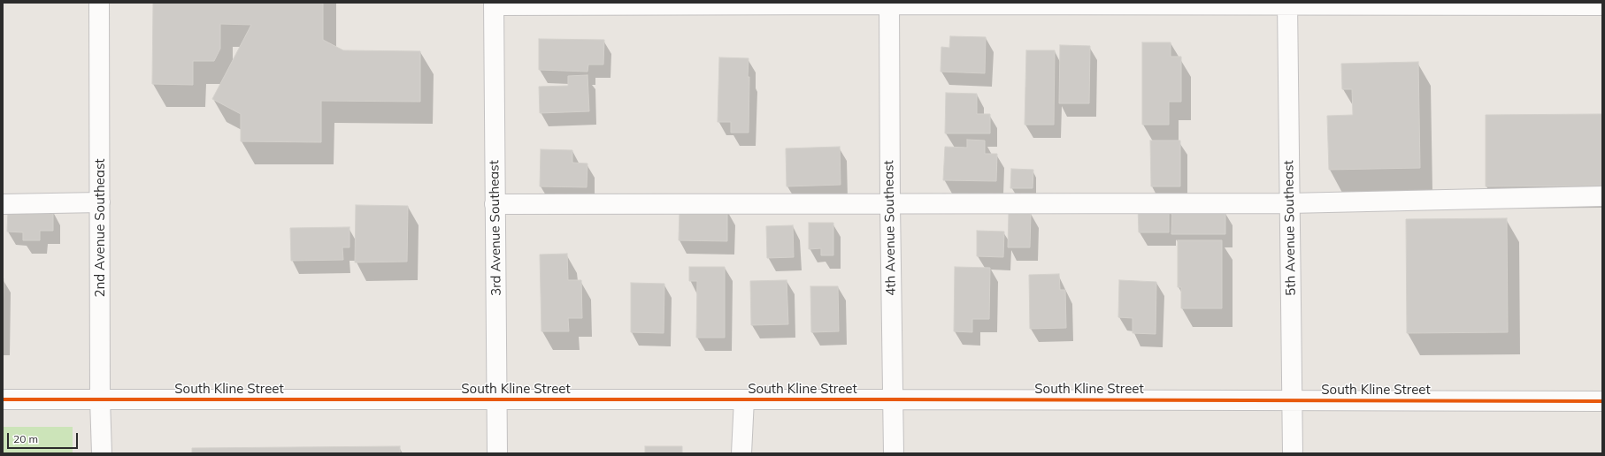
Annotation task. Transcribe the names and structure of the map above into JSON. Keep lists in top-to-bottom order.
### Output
{
  "streets": {
    "street": [
      "2nd Avenue Southeast",
      "3rd Avenue Southeast",
      "4th Avenue Southeast",
      "5th Avenue Southeast",
      "South Kline Street"
    ]
  },
  "crossings": [
    ["2nd Avenue Southeast", "South Kline Street"],
    ["3rd Avenue Southeast", "South Kline Street"],
    ["4th Avenue Southeast", "South Kline Street"],
    ["5th Avenue Southeast", "South Kline Street"]
  ],
  "scale_bar": "20 m"
}
